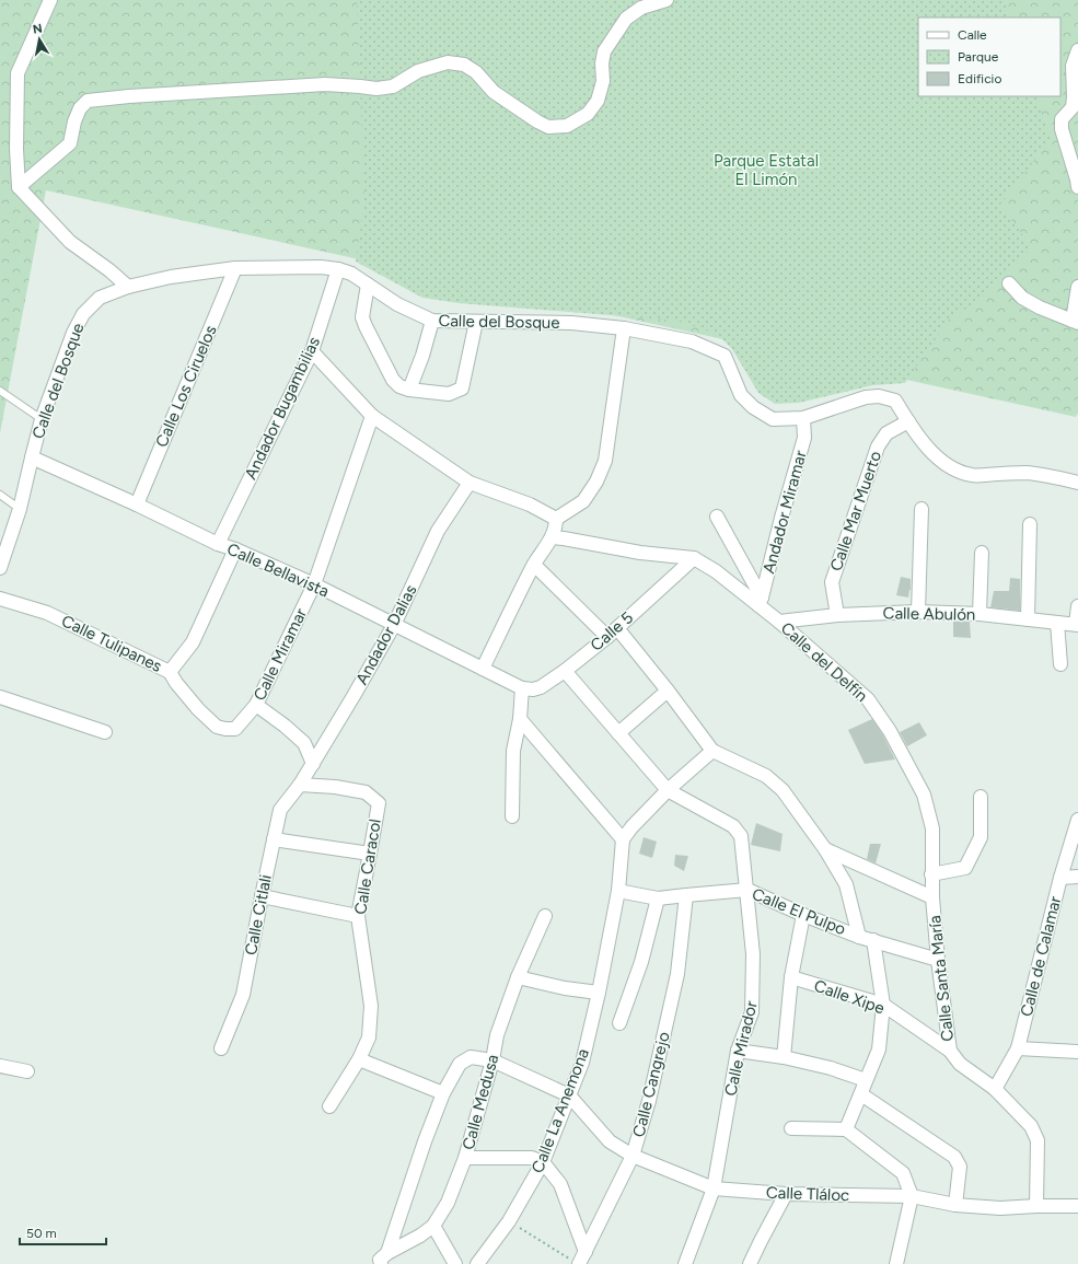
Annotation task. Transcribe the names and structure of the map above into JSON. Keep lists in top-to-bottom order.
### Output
{
  "streets": {
    "street": [
      "Calle del Bosque",
      "Calle Los Ciruelos",
      "Andador Bugambilias",
      "Calle Mar Muerto",
      "Andador Miramar",
      "Calle Bellavista",
      "Calle Abulón",
      "Calle 5",
      "Andador Dalias",
      "Calle Tulipanes",
      "Calle Miramar",
      "Calle del Delfín",
      "Calle Caracol",
      "Calle El Pulpo",
      "Calle Citlali",
      "Calle de Calamar",
      "Calle Santa María",
      "Calle Xipe",
      "Calle Mirador",
      "Calle Cangrejo",
      "Calle Medusa",
      "Calle La Anemona",
      "Calle Tláloc"
    ]
  },
  "crossings": [
    ["Calle del Bosque", "Calle Los Ciruelos"],
    ["Calle del Bosque", "Andador Bugambilias"],
    ["Calle del Bosque", "Calle Mar Muerto"],
    ["Calle del Bosque", "Andador Miramar"],
    ["Calle del Bosque", "Calle Bellavista"],
    ["Calle Los Ciruelos", "Calle Bellavista"],
    ["Andador Bugambilias", "Calle Bellavista"],
    ["Calle Mar Muerto", "Calle Abulón"],
    ["Andador Miramar", "Calle del Delfín"],
    ["Calle Bellavista", "Calle 5"],
    ["Calle Bellavista", "Andador Dalias"],
    ["Calle Bellavista", "Calle Miramar"],
    ["Calle Abulón", "Calle del Delfín"],
    ["Calle 5", "Calle del Delfín"],
    ["Andador Dalias", "Calle Caracol"],
    ["Andador Dalias", "Calle Citlali"],
    ["Calle Tulipanes", "Calle Miramar"],
    ["Calle del Delfín", "Calle Santa María"],
    ["Calle Caracol", "Calle Citlali"],
    ["Calle El Pulpo", "Calle Santa María"],
    ["Calle El Pulpo", "Calle Mirador"],
    ["Calle El Pulpo", "Calle Cangrejo"],
    ["Calle El Pulpo", "Calle La Anemona"],
    ["Calle de Calamar", "Calle Santa María"],
    ["Calle Santa María", "Calle Xipe"],
    ["Calle Santa María", "Calle Tláloc"],
    ["Calle Mirador", "Calle Tláloc"],
    ["Calle Cangrejo", "Calle Tláloc"],
    ["Calle La Anemona", "Calle Tláloc"]
  ],
  "parks": ["Parque Estatal El Limón"],
  "legend": ["Calle", "Parque", "Edificio"],
  "scale_bar": "50 m",
  "north": "top"
}
